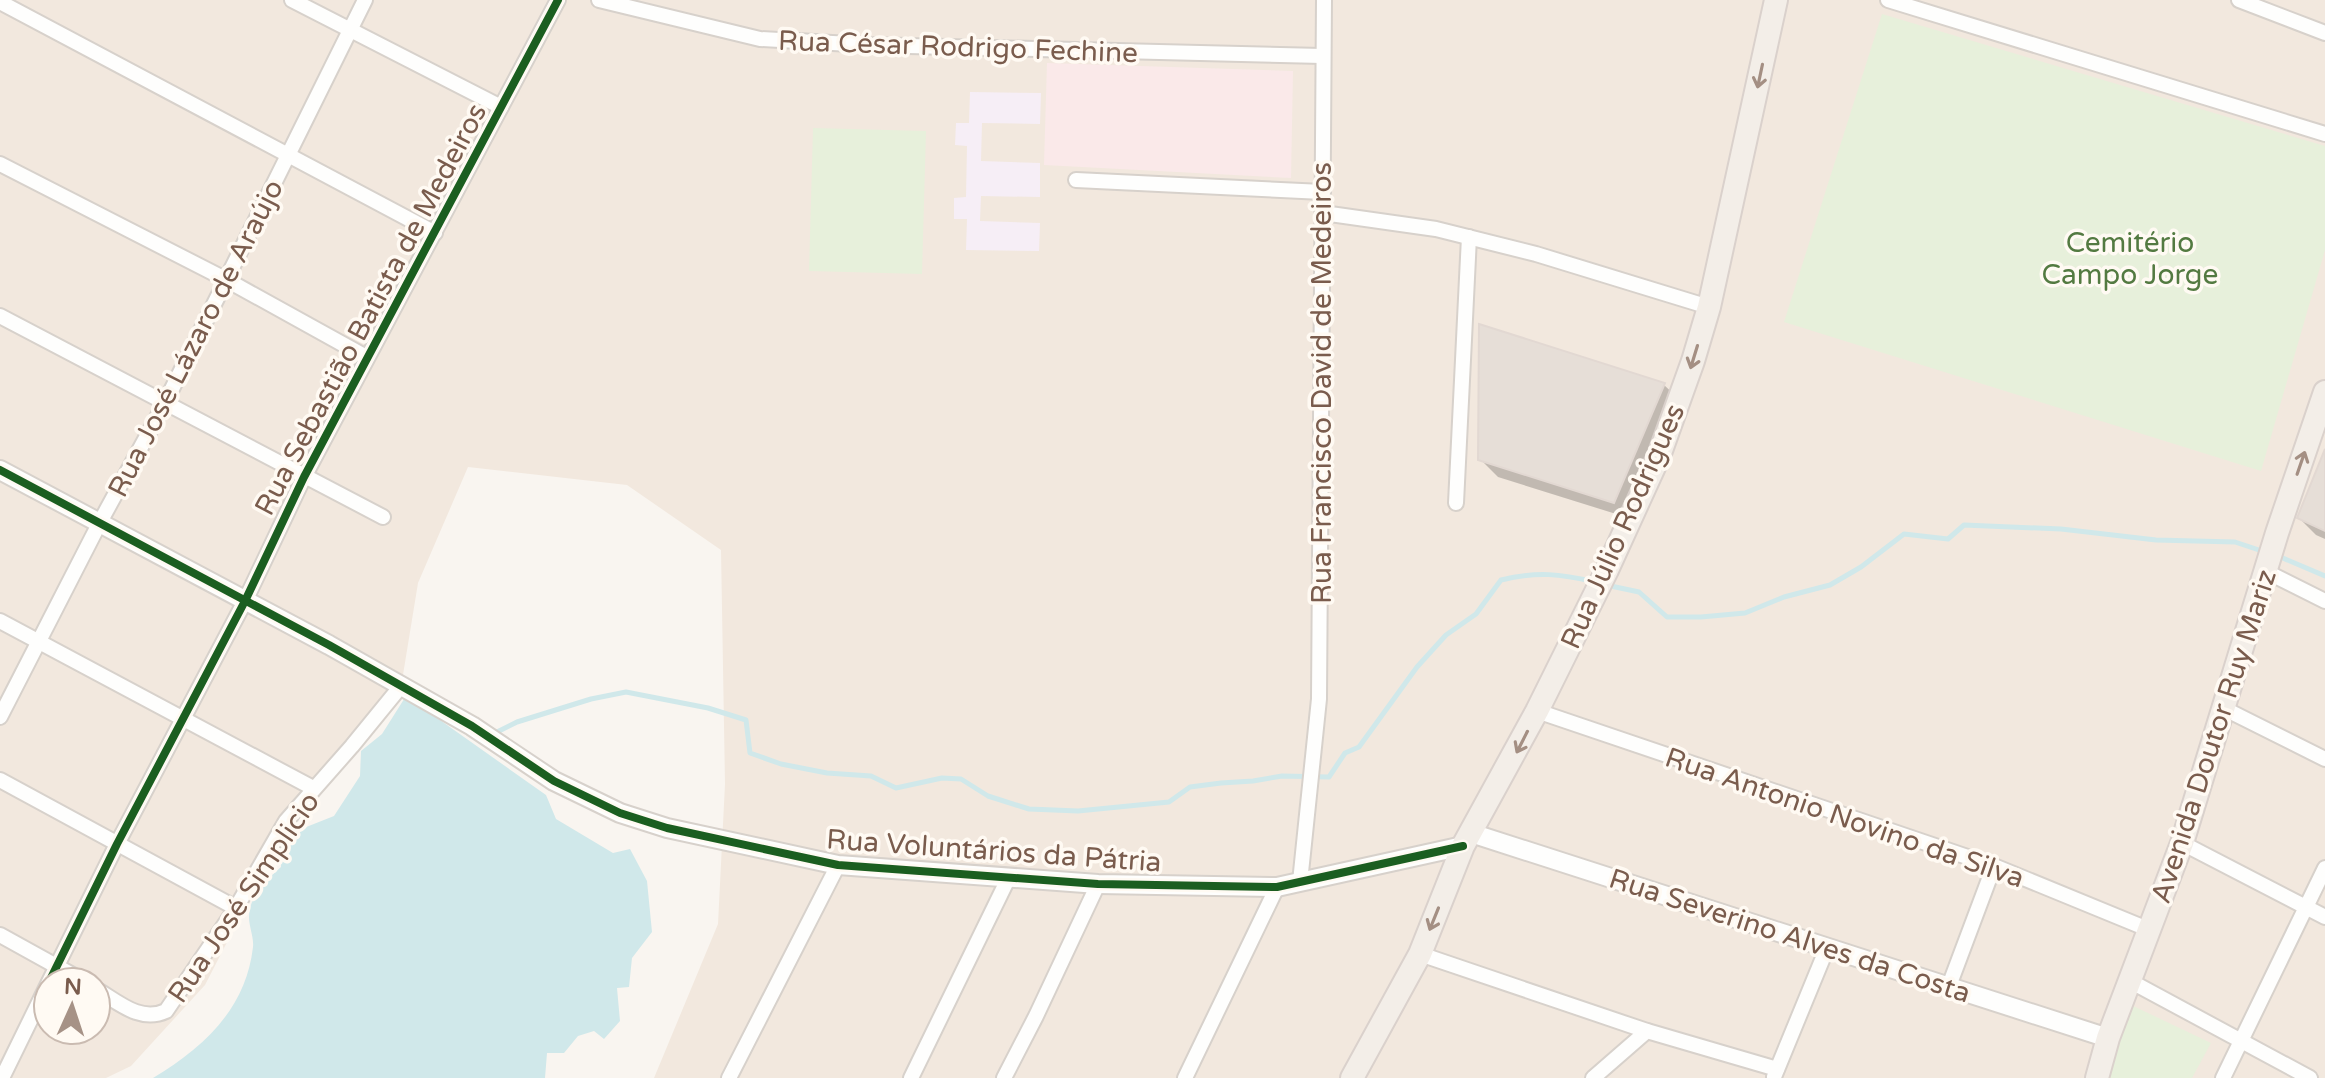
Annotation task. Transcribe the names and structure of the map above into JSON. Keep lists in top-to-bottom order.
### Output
{
  "streets": {
    "main road": ["Rua Júlio Rodrigues", "Avenida Doutor Ruy Mariz"],
    "street": [
      "Rua César Rodrigo Fechine",
      "Rua Sebastião Batista de Medeiros",
      "Rua José Lázaro de Araújo",
      "Rua Francisco David de Medeiros",
      "Rua Antonio Novino da Silva",
      "Rua Voluntários da Pátria",
      "Rua José Simplicio",
      "Rua Severino Alves da Costa"
    ]
  },
  "crossings": [
    ["Rua César Rodrigo Fechine", "Rua Francisco David de Medeiros"],
    ["Rua Sebastião Batista de Medeiros", "Rua Voluntários da Pátria"],
    ["Rua José Lázaro de Araújo", "Rua Voluntários da Pátria"],
    ["Rua Francisco David de Medeiros", "Rua Voluntários da Pátria"],
    ["Rua Júlio Rodrigues", "Rua Antonio Novino da Silva"],
    ["Rua Júlio Rodrigues", "Rua Voluntários da Pátria"],
    ["Rua Júlio Rodrigues", "Rua Severino Alves da Costa"],
    ["Avenida Doutor Ruy Mariz", "Rua Antonio Novino da Silva"],
    ["Avenida Doutor Ruy Mariz", "Rua Severino Alves da Costa"],
    ["Rua Voluntários da Pátria", "Rua José Simplicio"],
    ["Rua Voluntários da Pátria", "Rua Severino Alves da Costa"]
  ],
  "one_way": ["Rua Júlio Rodrigues"],
  "parks": ["Cemitério Campo Jorge"],
  "north": "top"
}
